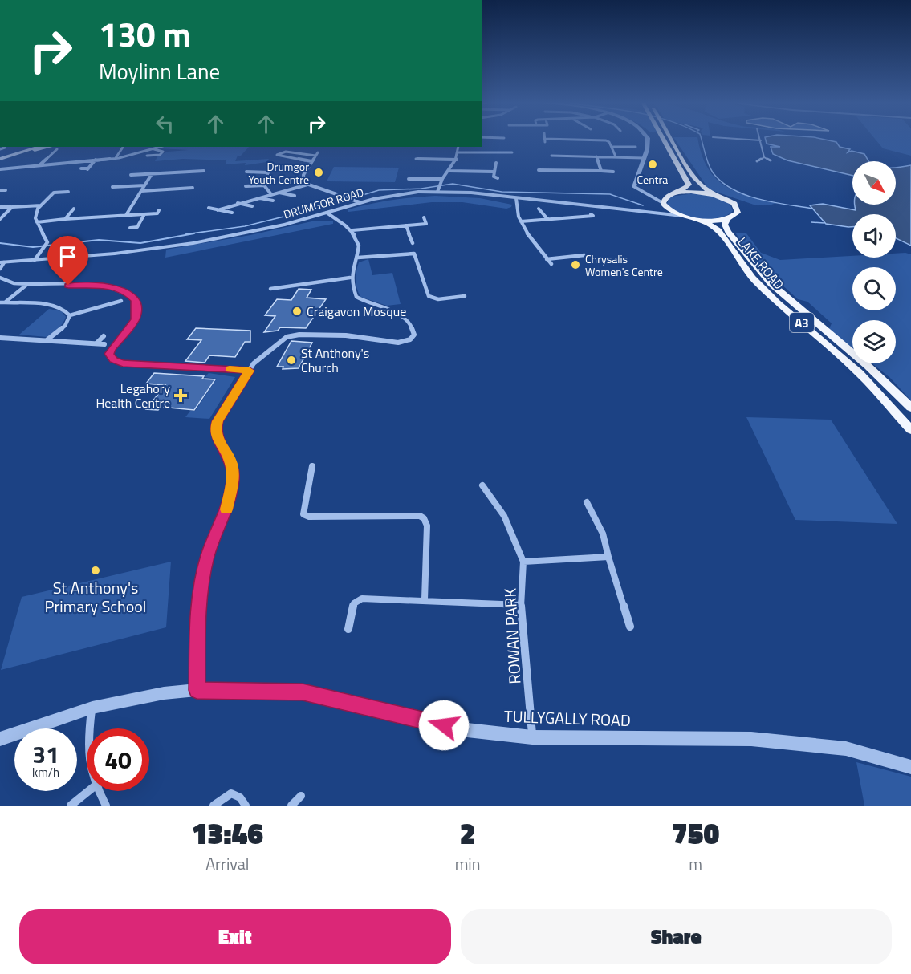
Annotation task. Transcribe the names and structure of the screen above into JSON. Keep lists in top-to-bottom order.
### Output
{
  "streets": {
    "highway": ["LAKE ROAD", "A3"],
    "street": ["DRUMGOR ROAD", "ROWAN PARK", "TULLYGALLY ROAD"]
  },
  "crossings": [
    ["DRUMGOR ROAD", "A3"],
    ["LAKE ROAD", "A3"],
    ["ROWAN PARK", "TULLYGALLY ROAD"]
  ],
  "places": {
    "other": [
      "Centra",
      "Drumgor Youth Centre",
      "Chrysalis Women's Centre",
      "Craigavon Mosque",
      "St Anthony's Church",
      "St Anthony's Primary School"
    ],
    "health": ["Legahory Health Centre"]
  },
  "north": "bottom right",
  "page": {
    "turn": ["130 m", "Moylinn Lane"],
    "speed": "31 km/h",
    "limit": "40",
    "eta": [
      "13:46",
      "Arrival",
      "2",
      "min",
      "750",
      "m"
    ],
    "buttons": ["Exit", "Share"]
  }
}
